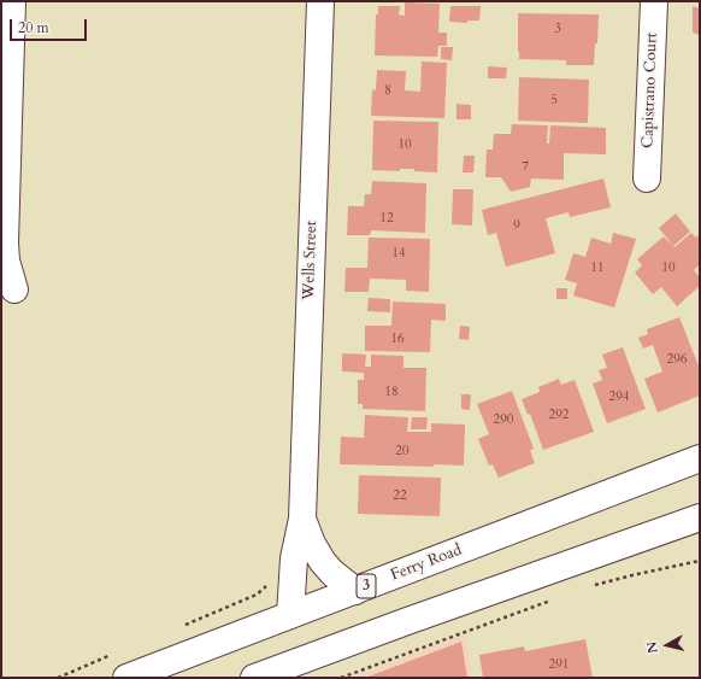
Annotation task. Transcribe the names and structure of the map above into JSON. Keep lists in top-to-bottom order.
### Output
{
  "streets": {
    "street": [
      "Capistrano Court",
      "Wells Street",
      "Ferry Road",
      "3"
    ]
  },
  "crossings": [
    ["Wells Street", "Ferry Road"]
  ],
  "house_numbers": [
    "3",
    "8",
    "5",
    "10",
    "7",
    "12",
    "9",
    "14",
    "11",
    "10",
    "16",
    "296",
    "18",
    "294",
    "292",
    "290",
    "20",
    "22",
    "291"
  ],
  "scale_bar": "20 m",
  "north": "left"
}
